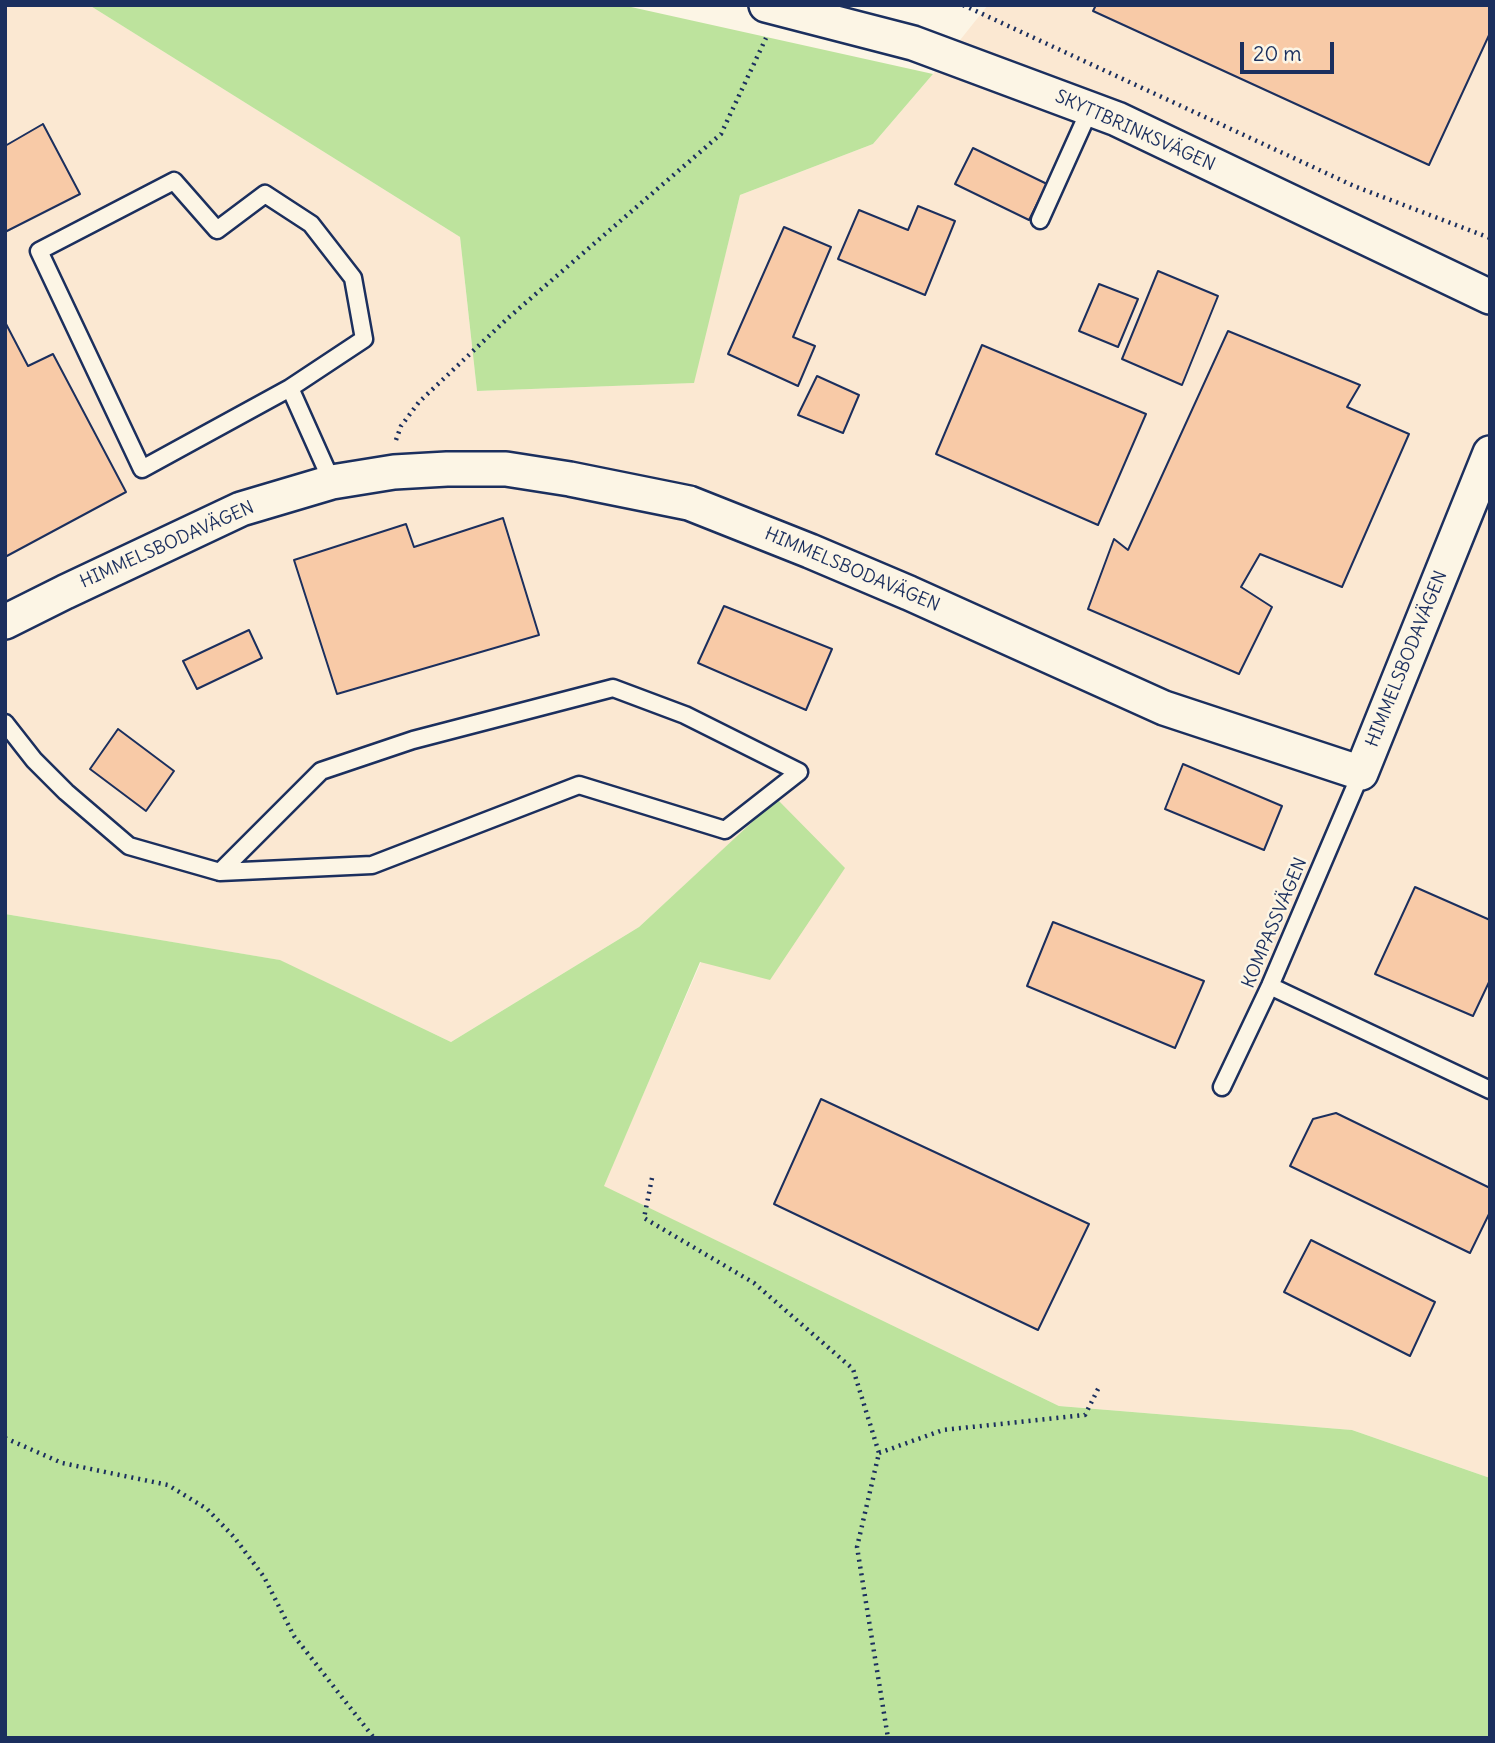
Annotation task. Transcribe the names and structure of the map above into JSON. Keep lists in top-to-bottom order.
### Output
{
  "streets": {
    "street": ["SKYTTBRINKSVÄGEN", "HIMMELSBODAVÄGEN"],
    "lane": ["KOMPASSVÄGEN"]
  },
  "crossings": [
    ["HIMMELSBODAVÄGEN", "KOMPASSVÄGEN"]
  ],
  "scale_bar": "20 m"
}
